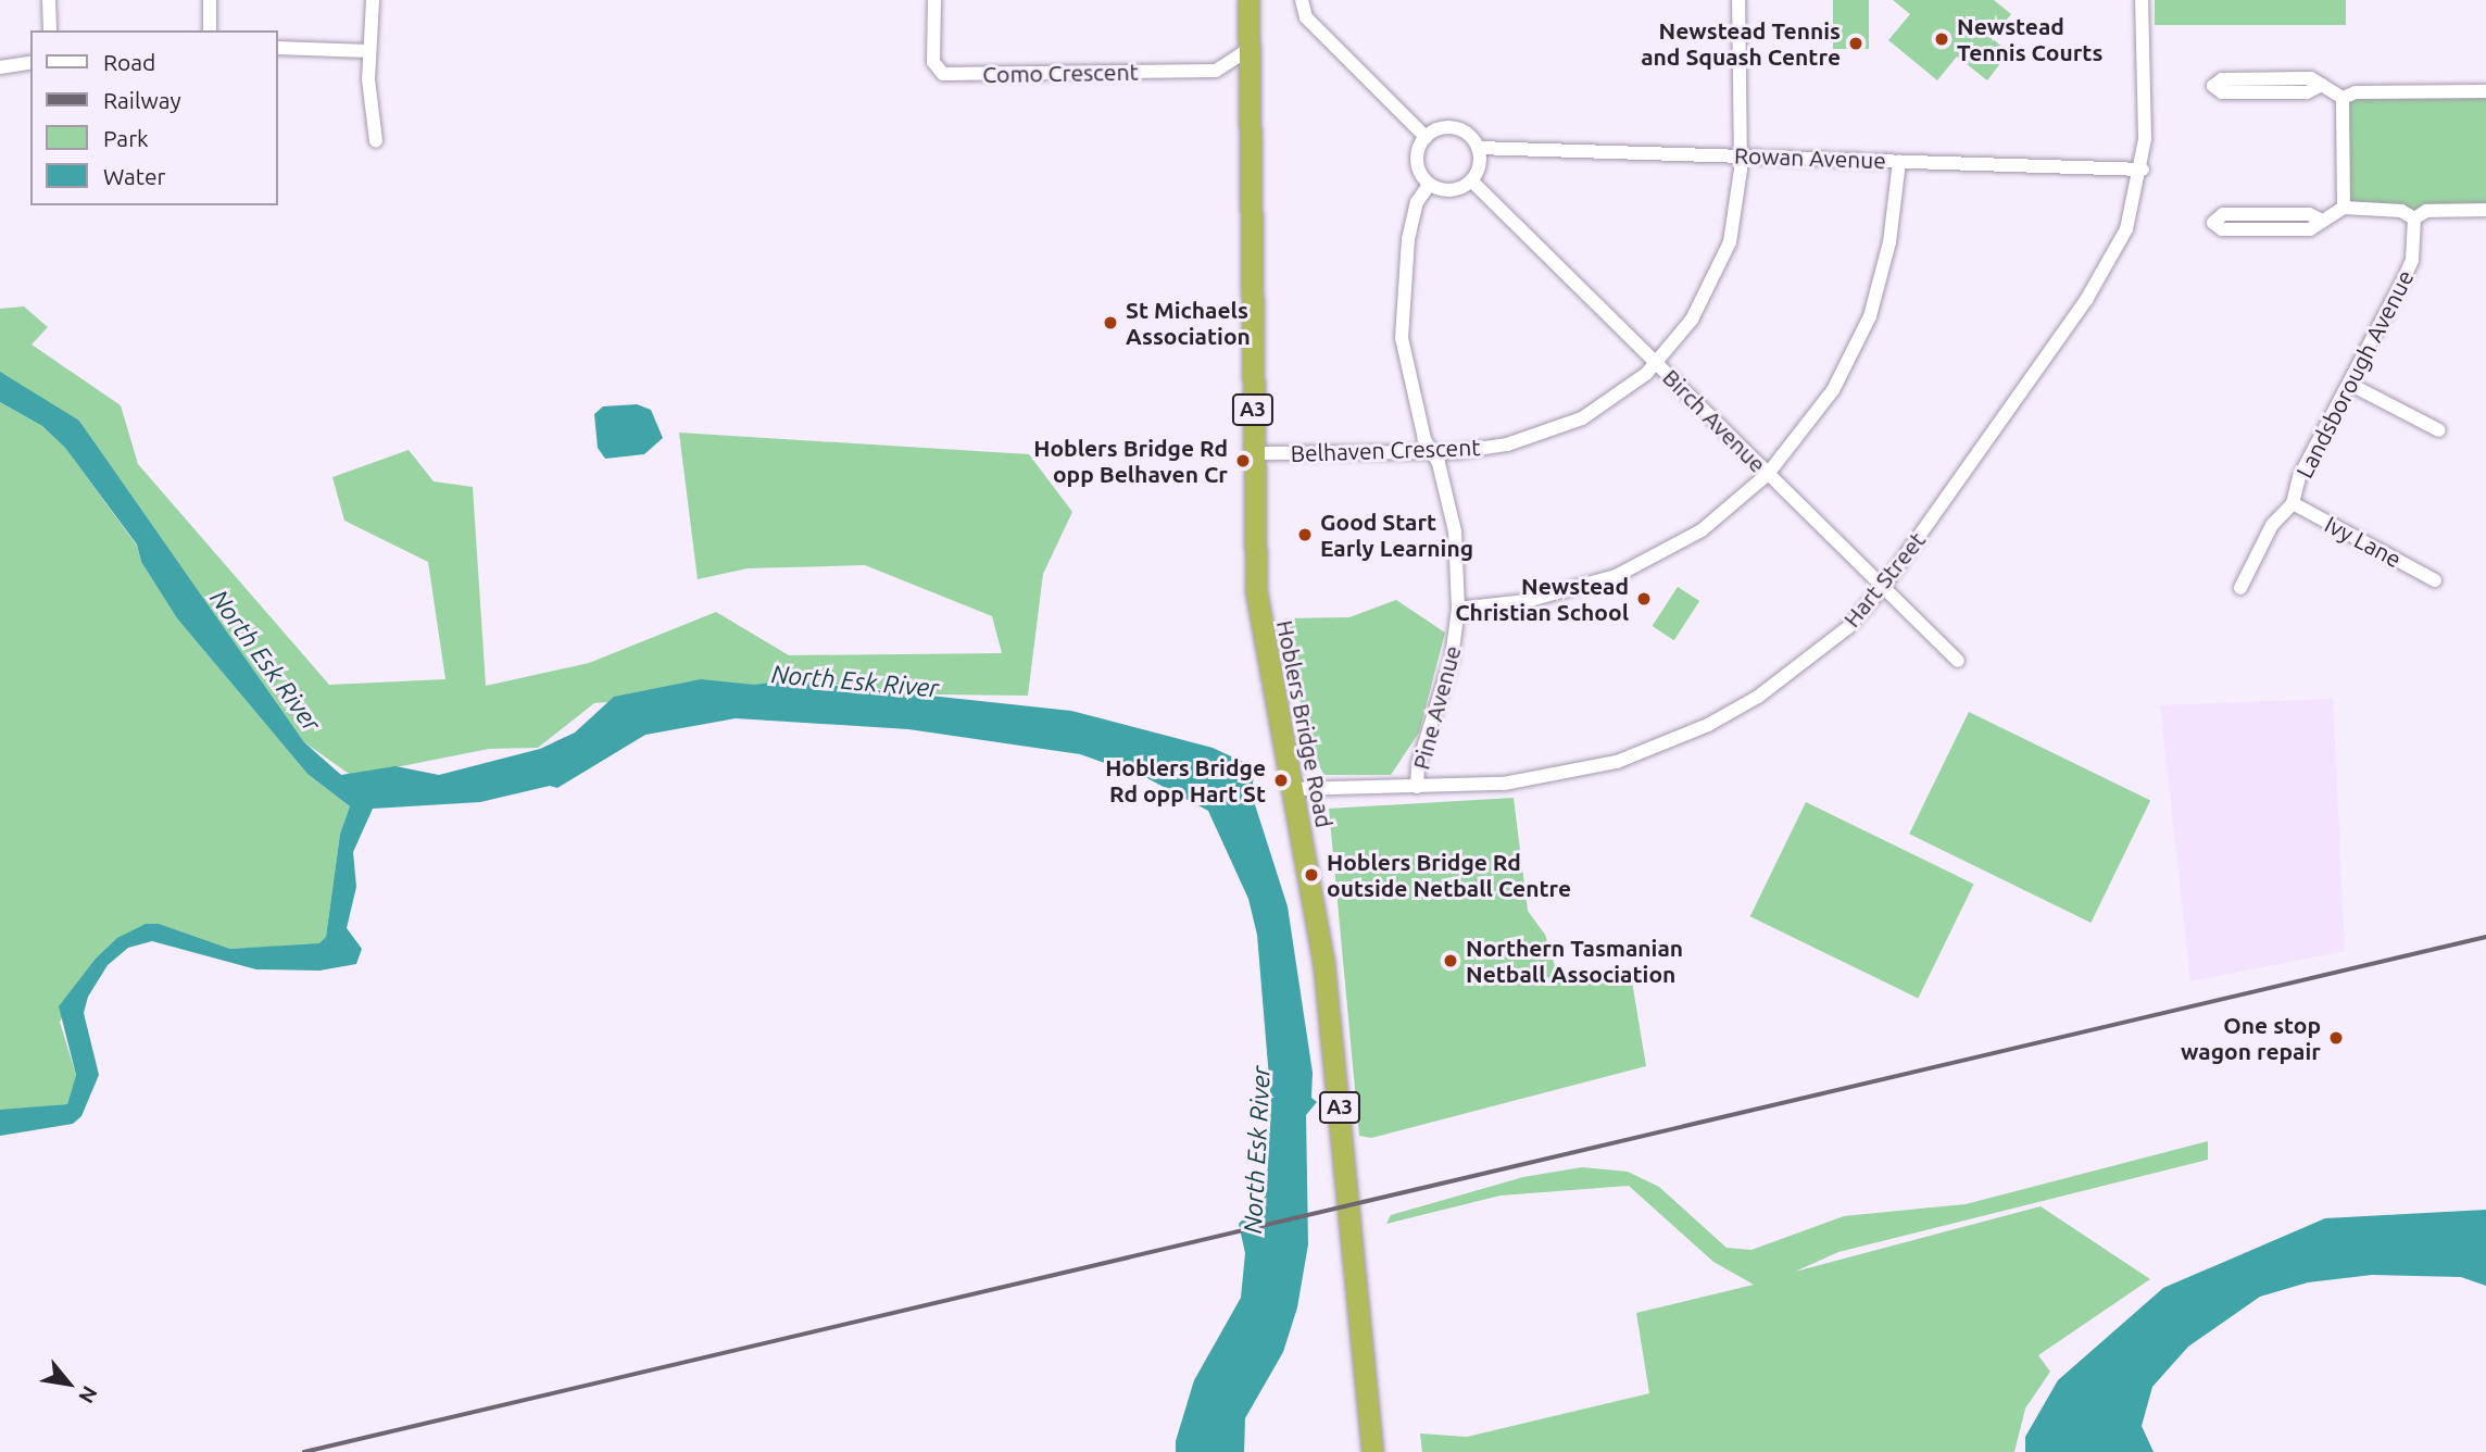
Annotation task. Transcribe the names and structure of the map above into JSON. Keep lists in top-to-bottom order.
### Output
{
  "streets": {
    "highway": ["A3", "Hoblers Bridge Road"],
    "street": [
      "Como Crescent",
      "Rowan Avenue",
      "Landsborough Avenue",
      "Birch Avenue",
      "Belhaven Crescent",
      "Ivy Lane",
      "Hart Street",
      "Pine Avenue"
    ]
  },
  "crossings": [
    ["Como Crescent", "Hoblers Bridge Road"],
    ["Rowan Avenue", "Birch Avenue"],
    ["Rowan Avenue", "Belhaven Crescent"],
    ["Rowan Avenue", "Hart Street"],
    ["Rowan Avenue", "Pine Avenue"],
    ["Landsborough Avenue", "Ivy Lane"],
    ["Birch Avenue", "Belhaven Crescent"],
    ["Birch Avenue", "Hart Street"],
    ["Birch Avenue", "Pine Avenue"],
    ["Belhaven Crescent", "Pine Avenue"],
    ["Belhaven Crescent", "Hoblers Bridge Road"],
    ["Hart Street", "Pine Avenue"],
    ["Hart Street", "Hoblers Bridge Road"]
  ],
  "water": ["North Esk River"],
  "places": [
    "Newstead Tennis Courts",
    "Newstead Tennis and Squash Centre",
    "St Michaels Association",
    "Hoblers Bridge Rd opp Belhaven Cr",
    "Good Start Early Learning",
    "Newstead Christian School",
    "Hoblers Bridge Rd opp Hart St",
    "Hoblers Bridge Rd outside Netball Centre",
    "Northern Tasmanian Netball Association",
    "One stop wagon repair"
  ],
  "legend": [
    "Road",
    "Railway",
    "Park",
    "Water"
  ],
  "north": "bottom right"
}
